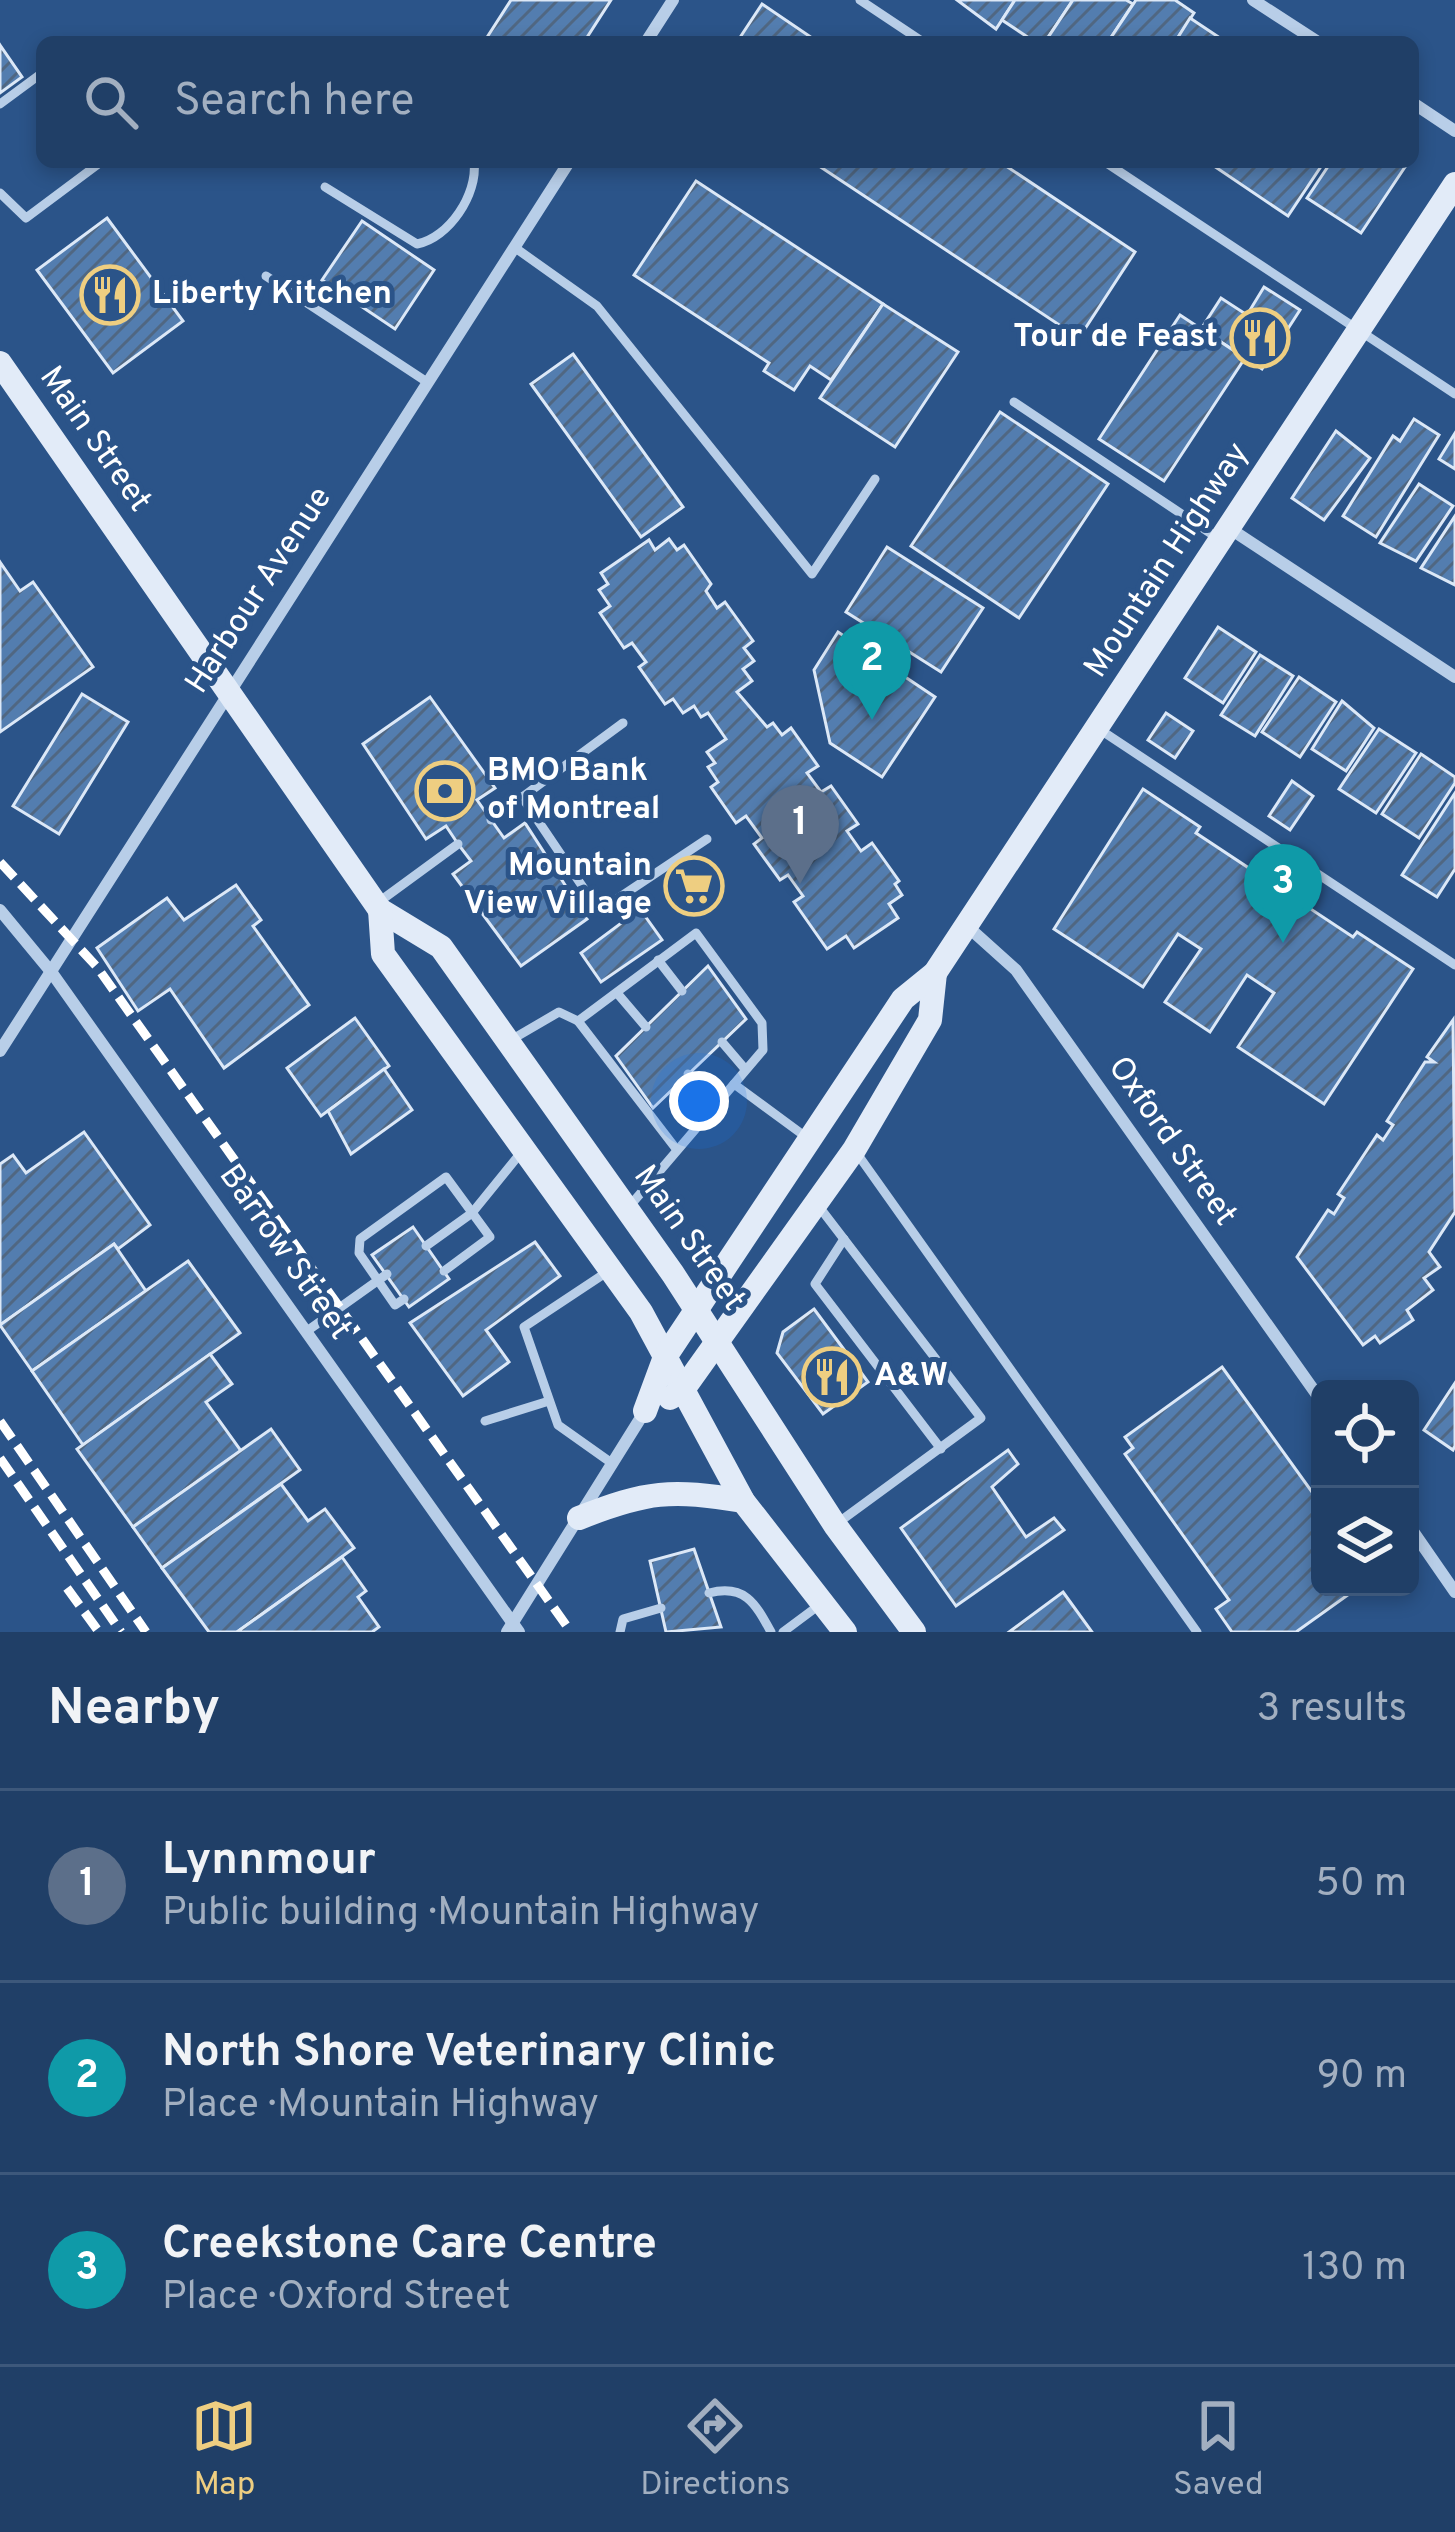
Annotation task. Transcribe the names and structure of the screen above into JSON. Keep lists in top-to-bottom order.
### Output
{
  "streets": {
    "main road": ["Main Street", "Mountain Highway"],
    "street": ["Harbour Avenue", "Oxford Street", "Barrow Street"]
  },
  "crossings": [
    ["Main Street", "Mountain Highway"],
    ["Main Street", "Harbour Avenue"],
    ["Mountain Highway", "Oxford Street"],
    ["Mountain Highway", "Barrow Street"],
    ["Harbour Avenue", "Barrow Street"]
  ],
  "places": {
    "restaurant": ["Liberty Kitchen", "Tour de Feast", "A&W"],
    "bank": ["BMO Bank of Montreal"],
    "supermarket": ["Mountain View Village"]
  },
  "page": {
    "search": "Search here",
    "pins": ["2", "1", "3"],
    "heading": ["Nearby", "3 results"],
    "list": [
      {
        "mark": "1",
        "name": "Lynnmour",
        "note": "Public building · Mountain Highway",
        "value": "50 m"
      },
      {
        "mark": "2",
        "name": "North Shore Veterinary Clinic",
        "note": "Place · Mountain Highway",
        "value": "90 m"
      },
      {
        "mark": "3",
        "name": "Creekstone Care Centre",
        "note": "Place · Oxford Street",
        "value": "130 m"
      }
    ],
    "nav": ["Map", "Directions", "Saved"]
  }
}
